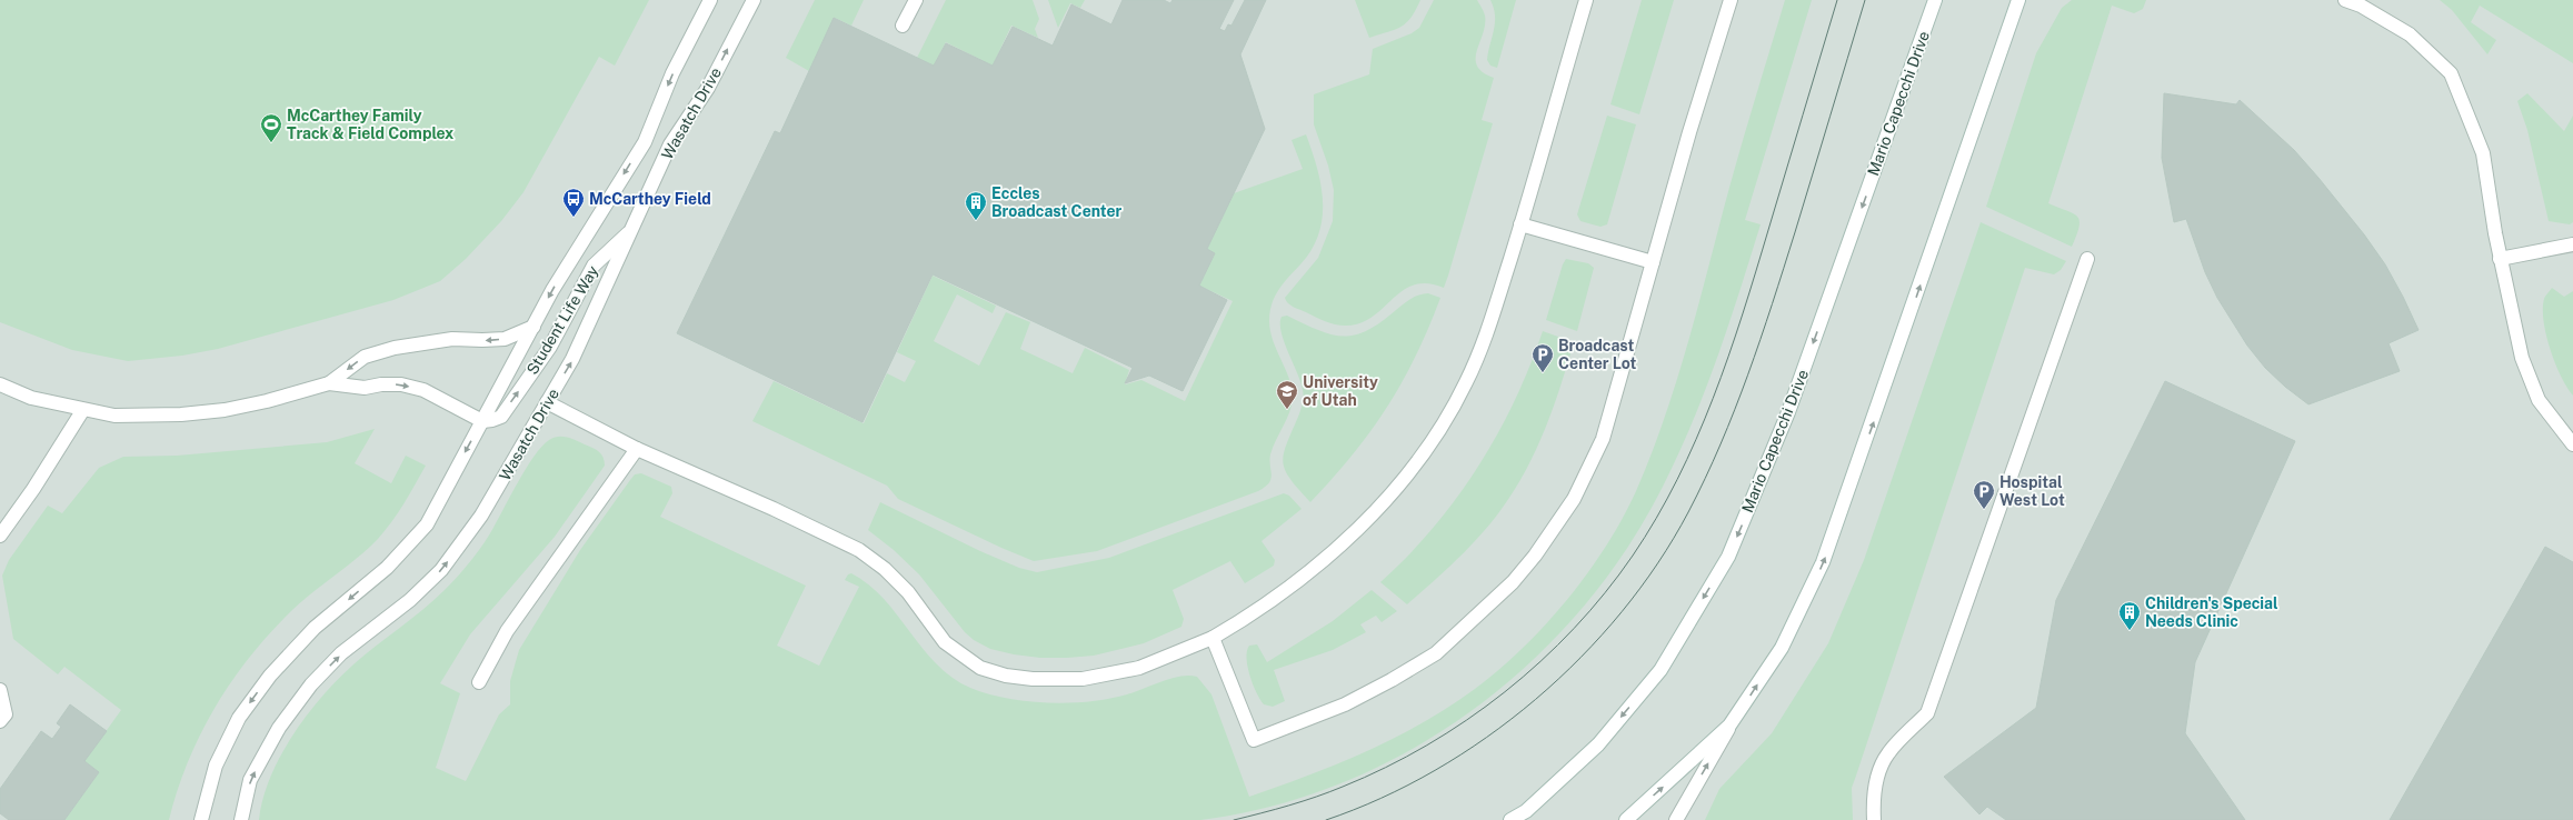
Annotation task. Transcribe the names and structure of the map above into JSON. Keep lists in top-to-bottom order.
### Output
{
  "streets": {
    "street": ["Mario Capecchi Drive", "Wasatch Drive", "Student Life Way"]
  },
  "crossings": [
    ["Wasatch Drive", "Student Life Way"]
  ],
  "places": {
    "sports": ["McCarthey Family Track & Field Complex"],
    "bus stop": ["McCarthey Field"],
    "building": ["Eccles Broadcast Center", "Children's Special Needs Clinic"],
    "parking": ["Broadcast Center Lot", "Hospital West Lot"],
    "school or university": ["University of Utah"]
  }
}
